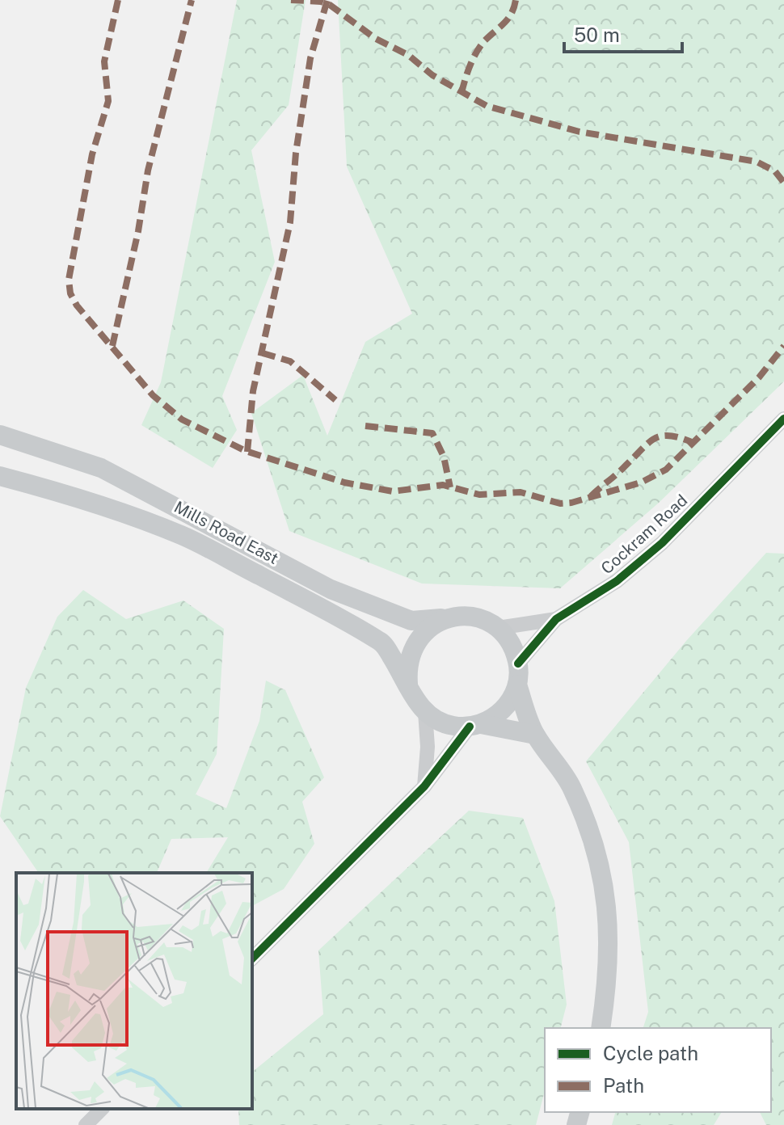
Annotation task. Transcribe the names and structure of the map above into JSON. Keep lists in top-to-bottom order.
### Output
{
  "streets": {
    "main road": ["Mills Road East"],
    "street": ["Cockram Road"]
  },
  "crossings": [
    ["Mills Road East", "Cockram Road"]
  ],
  "legend": ["Cycle path", "Path"],
  "scale_bar": "50 m"
}
